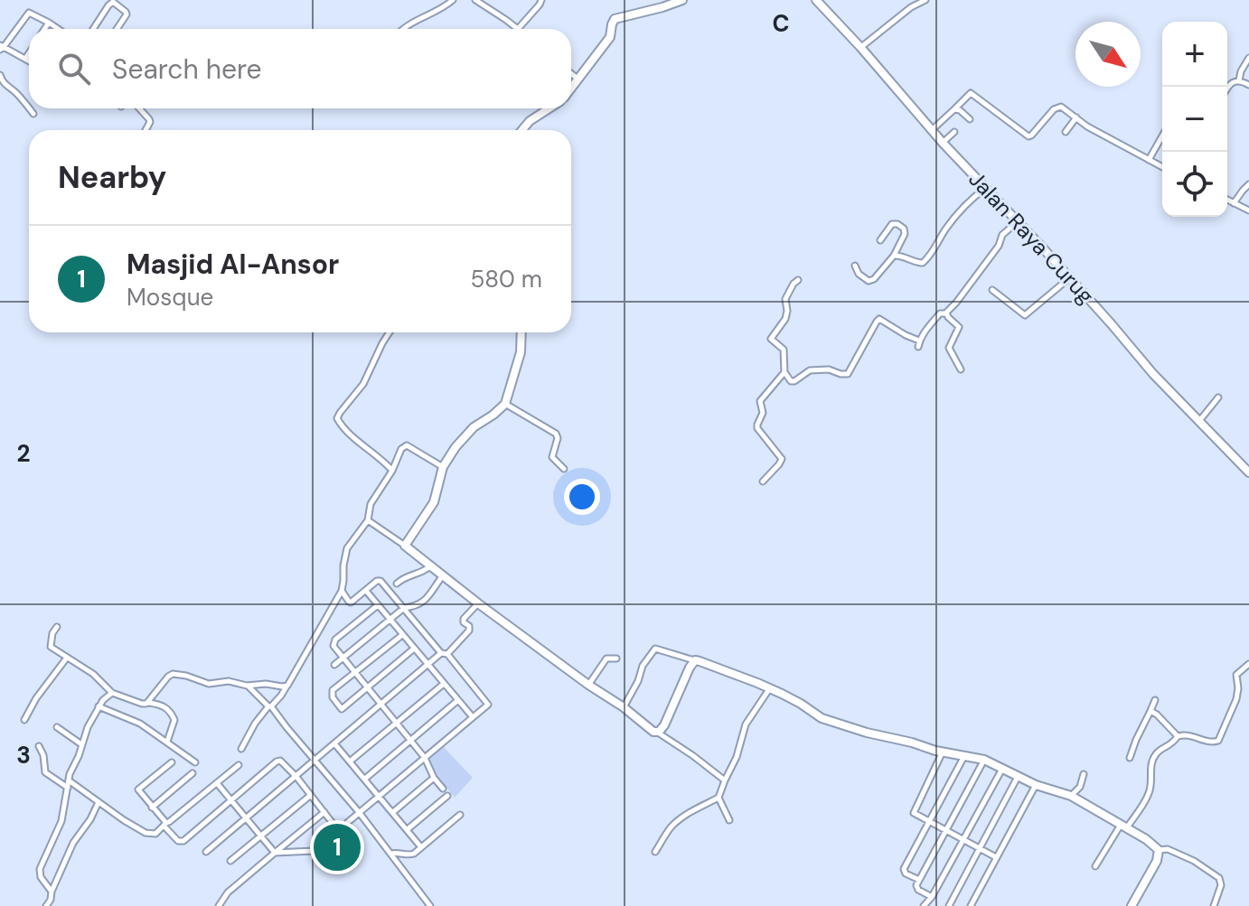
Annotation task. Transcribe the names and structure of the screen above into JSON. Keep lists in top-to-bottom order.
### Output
{
  "streets": {
    "street": ["Jalan Raya Curug"]
  },
  "north": "bottom right",
  "page": {
    "map_buttons": ["+", "−"],
    "search": "Search here",
    "heading": "Nearby",
    "list": [
      {
        "mark": "1",
        "name": "Masjid Al-Ansor",
        "note": "Mosque",
        "value": "580 m"
      }
    ],
    "pins": "1"
  },
  "grid": {
    "columns": ["C"],
    "rows": ["2", "3"]
  }
}
